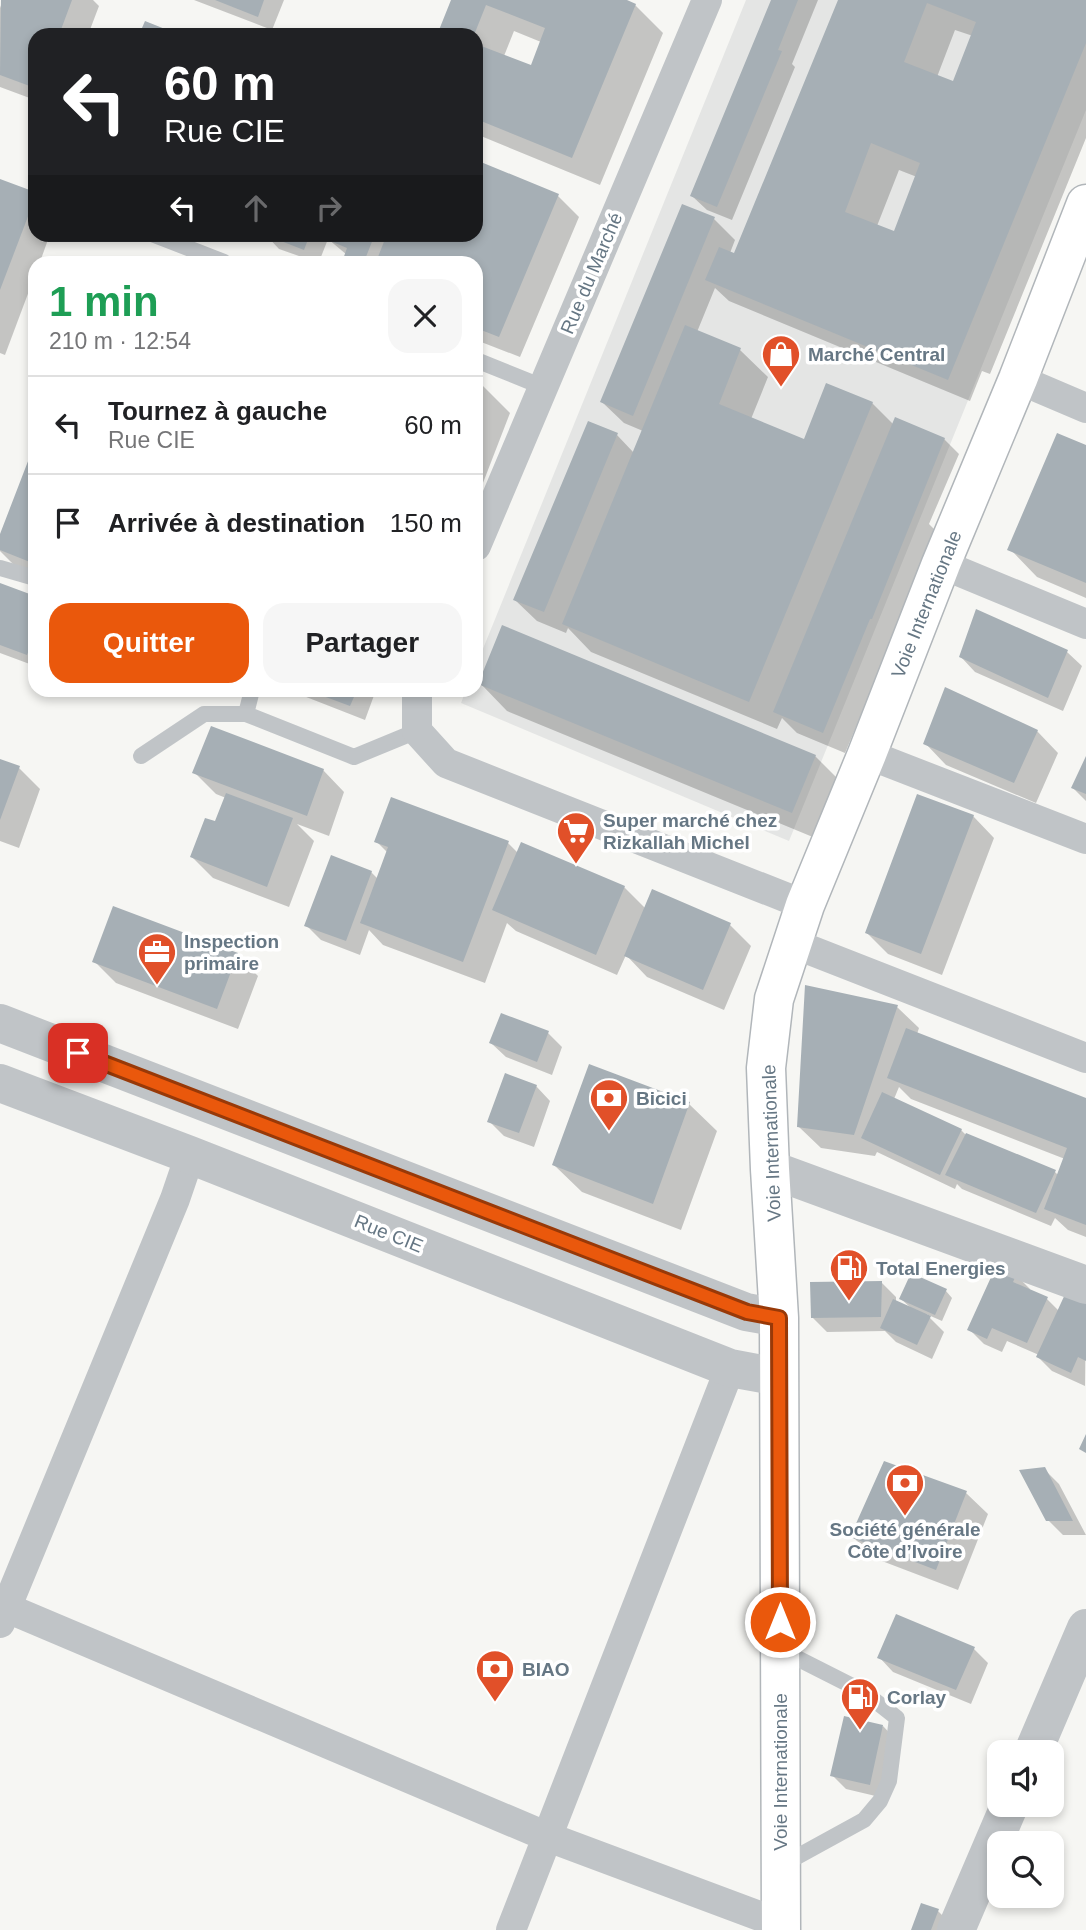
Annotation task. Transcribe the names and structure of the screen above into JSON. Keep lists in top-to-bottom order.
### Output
{
  "streets": {
    "main road": ["Voie Internationale"],
    "street": ["Rue du Marché", "Rue CIE"]
  },
  "crossings": [
    ["Voie Internationale", "Rue CIE"]
  ],
  "places": {
    "shop": ["Marché Central"],
    "supermarket": ["Super marché chez Rizkallah Michel"],
    "office": ["Inspection primaire"],
    "bank": ["Bicici", "Société générale Côte d’Ivoire", "BIAO"],
    "fuel station": ["Total Energies", "Corlay"]
  },
  "page": {
    "turn": ["60 m", "Rue CIE"],
    "heading": ["1 min", "210 m · 12:54"],
    "list": [
      {
        "name": "Tournez à gauche",
        "note": "Rue CIE",
        "value": "60 m"
      },
      {
        "name": "Arrivée à destination",
        "value": "150 m"
      }
    ],
    "buttons": ["Quitter", "Partager"]
  }
}
